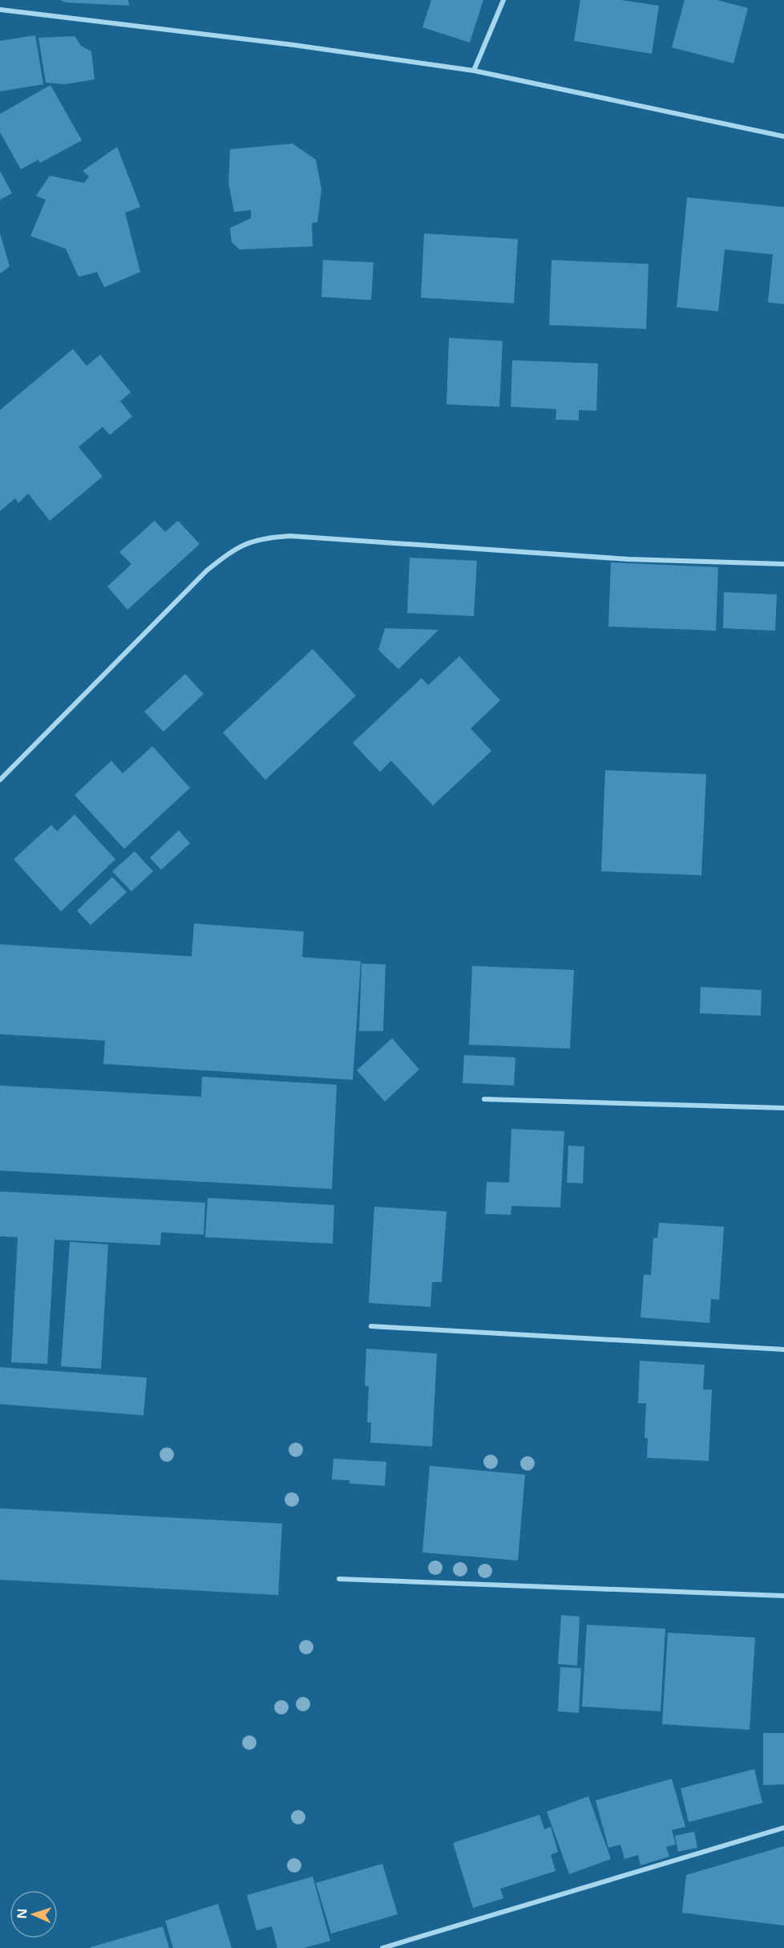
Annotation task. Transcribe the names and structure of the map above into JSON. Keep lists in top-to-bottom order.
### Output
{
  "north": "left"
}
